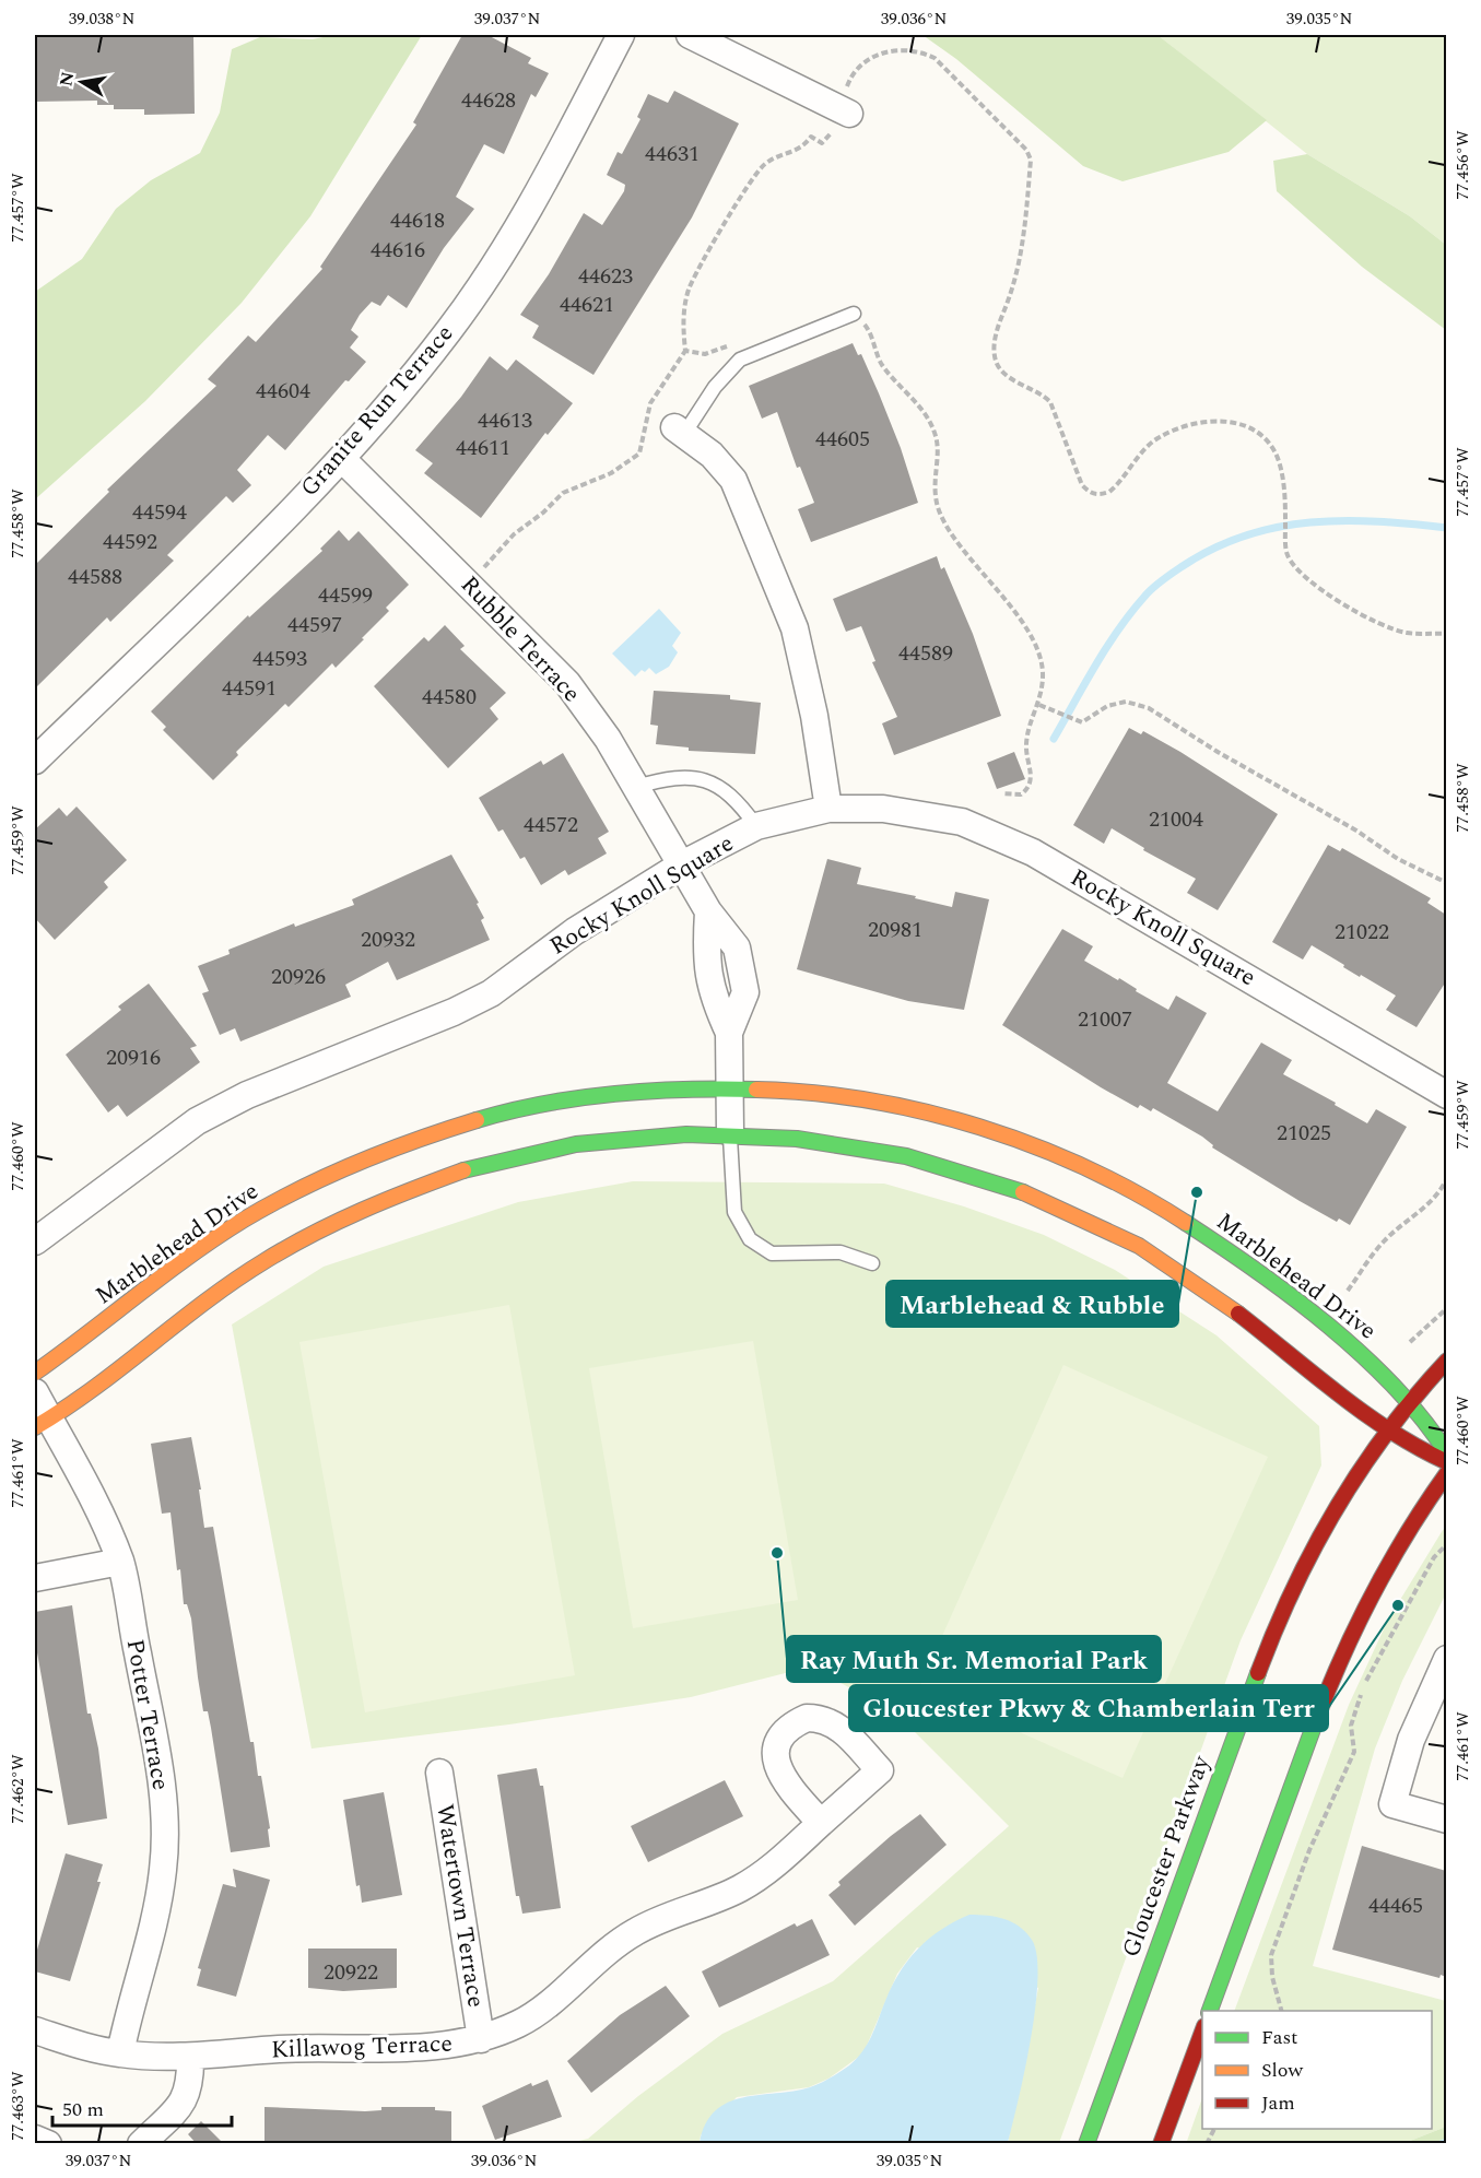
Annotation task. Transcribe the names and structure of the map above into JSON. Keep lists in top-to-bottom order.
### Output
{
  "streets": {
    "street": [
      "Granite Run Terrace",
      "Rubble Terrace",
      "Rocky Knoll Square",
      "Marblehead Drive",
      "Potter Terrace",
      "Gloucester Parkway",
      "Watertown Terrace",
      "Killawog Terrace"
    ]
  },
  "crossings": [
    ["Granite Run Terrace", "Rubble Terrace"],
    ["Rubble Terrace", "Rocky Knoll Square"],
    ["Rubble Terrace", "Marblehead Drive"],
    ["Marblehead Drive", "Gloucester Parkway"],
    ["Potter Terrace", "Killawog Terrace"],
    ["Watertown Terrace", "Killawog Terrace"]
  ],
  "places": ["Marblehead & Rubble", "Ray Muth Sr. Memorial Park", "Gloucester Pkwy & Chamberlain Terr"],
  "house_numbers": [
    "44628",
    "44631",
    "44618",
    "44616",
    "44623",
    "44621",
    "44604",
    "44613",
    "44605",
    "44611",
    "44594",
    "44592",
    "44588",
    "44599",
    "44597",
    "44589",
    "44593",
    "44591",
    "44580",
    "21004",
    "44572",
    "20981",
    "21022",
    "20932",
    "20926",
    "21007",
    "20916",
    "21025",
    "44465",
    "20922"
  ],
  "legend": ["Fast", "Slow", "Jam"],
  "scale_bar": "50 m",
  "north": "left",
  "coordinates": [
    "39.038°N",
    "39.037°N",
    "39.036°N",
    "39.035°N",
    "77.456°W",
    "77.457°W",
    "77.458°W",
    "77.459°W",
    "77.460°W",
    "77.461°W",
    "77.462°W",
    "77.463°W"
  ]
}
